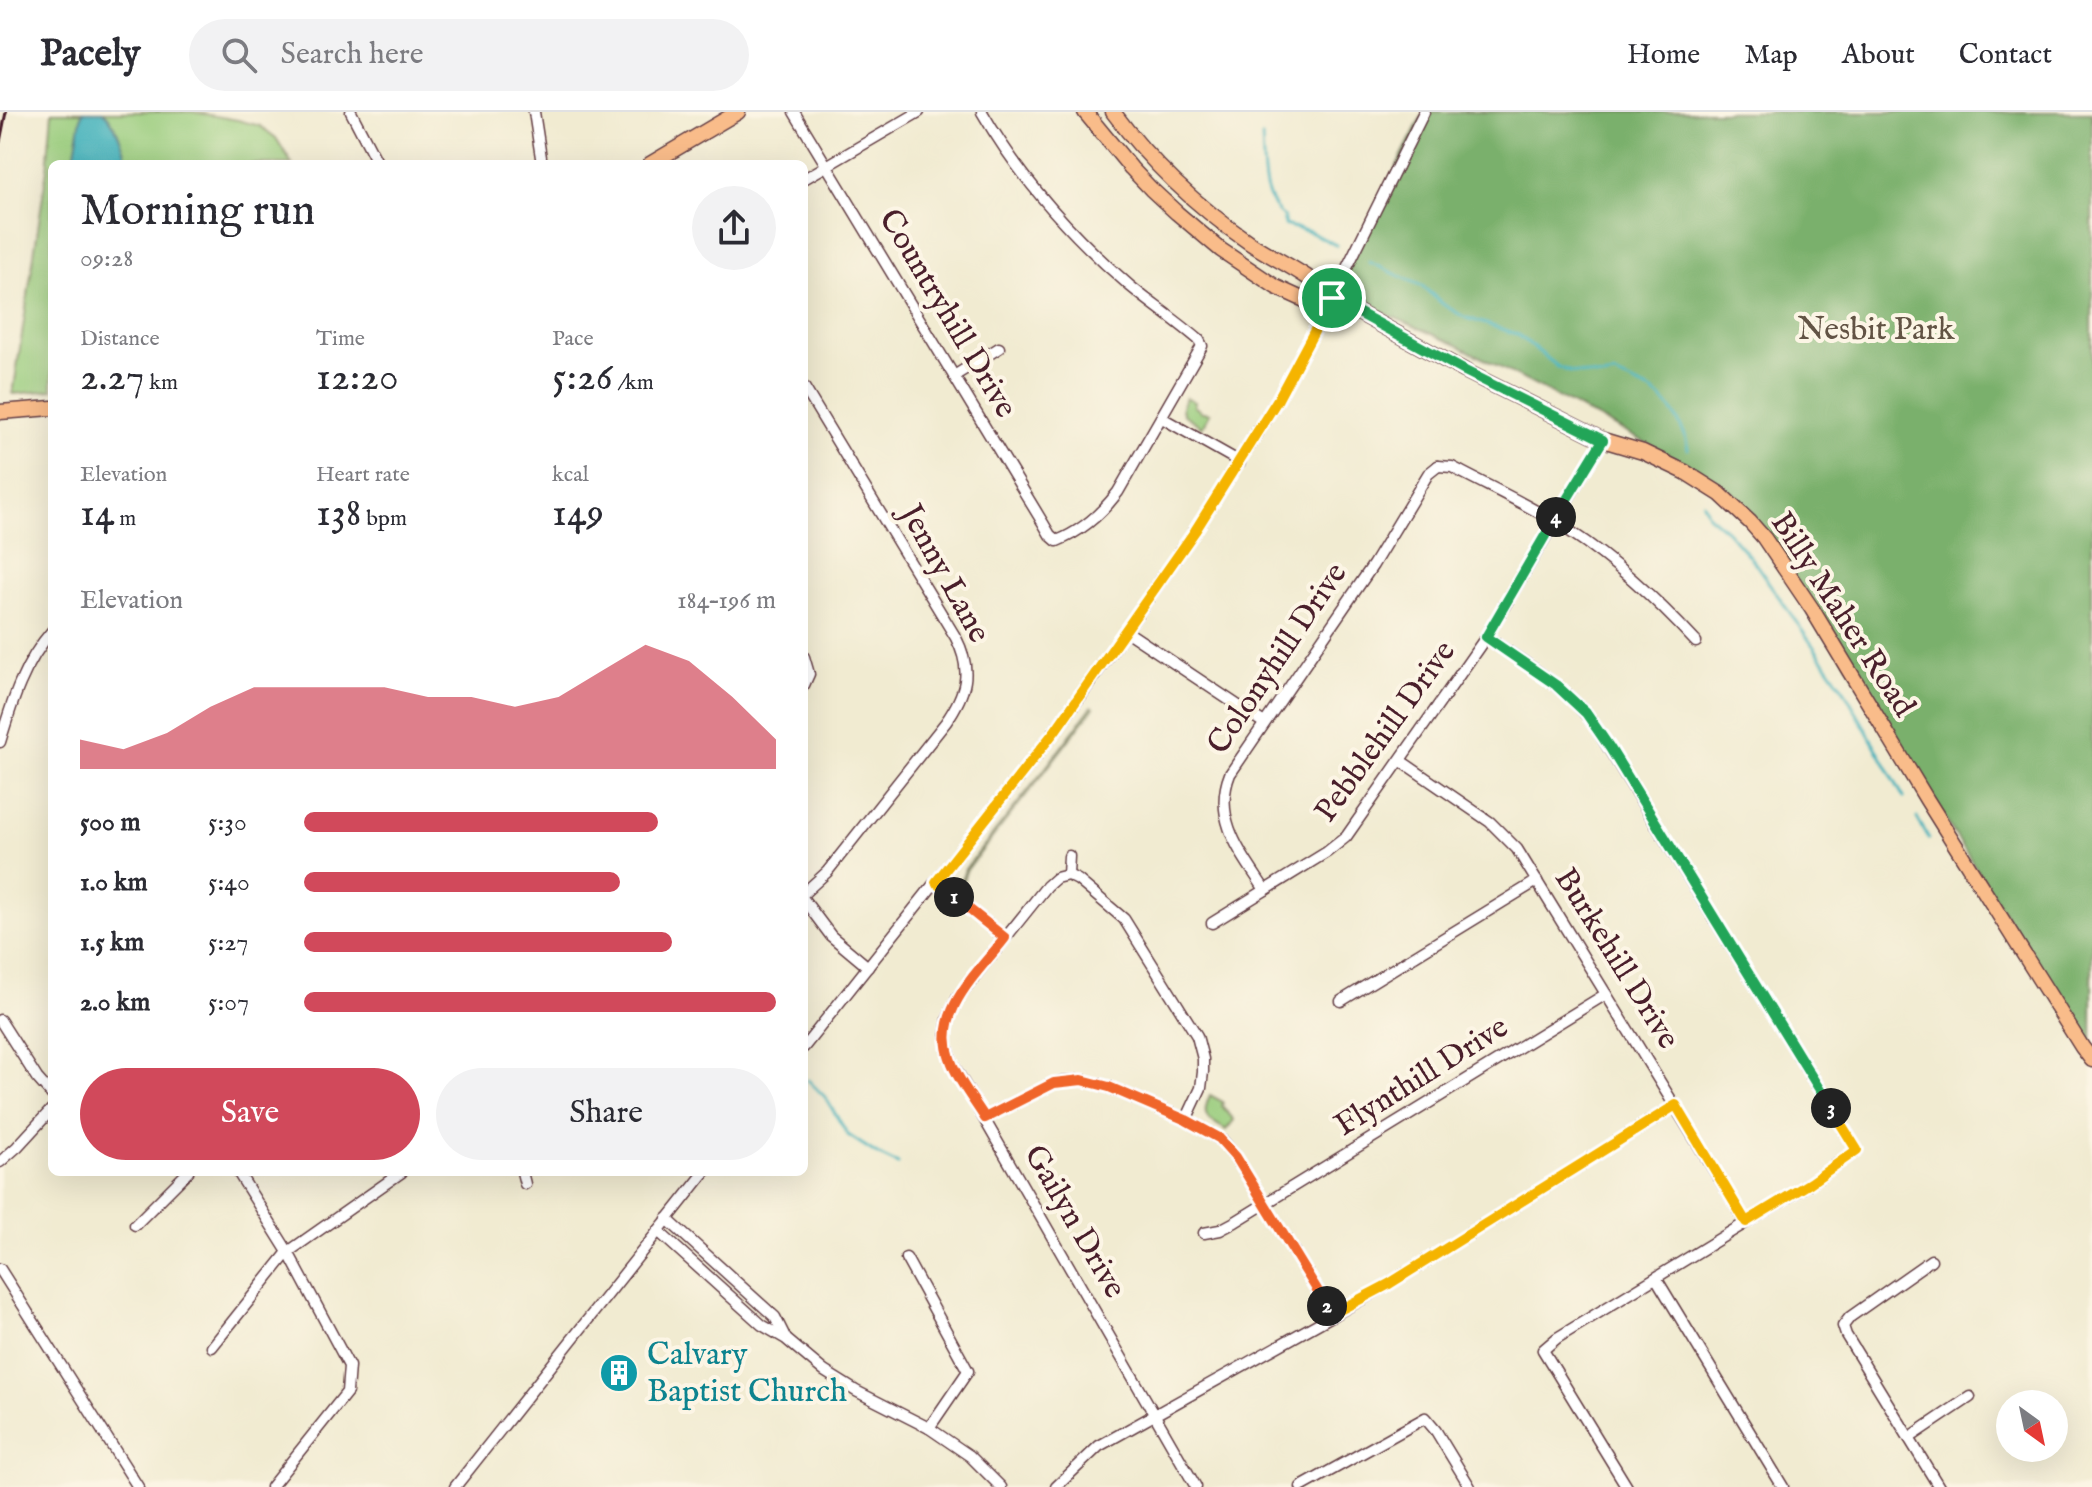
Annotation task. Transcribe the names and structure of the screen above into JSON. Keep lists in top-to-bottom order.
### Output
{
  "streets": {
    "main road": ["Billy Maher Road"],
    "street": [
      "Countryhill Drive",
      "Jenny Lane",
      "Colonyhill Drive",
      "Pebblehill Drive",
      "Burkehill Drive",
      "Flynthill Drive",
      "Gailyn Drive"
    ]
  },
  "crossings": [
    ["Billy Maher Road", "Pebblehill Drive"],
    ["Colonyhill Drive", "Pebblehill Drive"],
    ["Pebblehill Drive", "Burkehill Drive"],
    ["Burkehill Drive", "Flynthill Drive"]
  ],
  "parks": ["Nesbit Park"],
  "places": {
    "building": ["Calvary Baptist Church"]
  },
  "north": "bottom right",
  "page": {
    "header": "Pacely",
    "search": "Search here",
    "nav": [
      "Home",
      "Map",
      "About",
      "Contact"
    ],
    "heading": ["Morning run", "09:28"],
    "stats": [
      ["Distance", "2.27 km"],
      ["Time", "12:20"],
      ["Pace", "5:26 /km"],
      ["Elevation", "14 m"],
      ["Heart rate", "138 bpm"],
      ["kcal", "149"]
    ],
    "pins": [
      "4",
      "1",
      "3",
      "2"
    ],
    "chart": ["Elevation", "184–196 m"],
    "list": [
      {
        "name": "500 m",
        "note": "5:30"
      },
      {
        "name": "1.0 km",
        "note": "5:40"
      },
      {
        "name": "1.5 km",
        "note": "5:27"
      },
      {
        "name": "2.0 km",
        "note": "5:07"
      }
    ],
    "buttons": ["Save", "Share"]
  }
}
